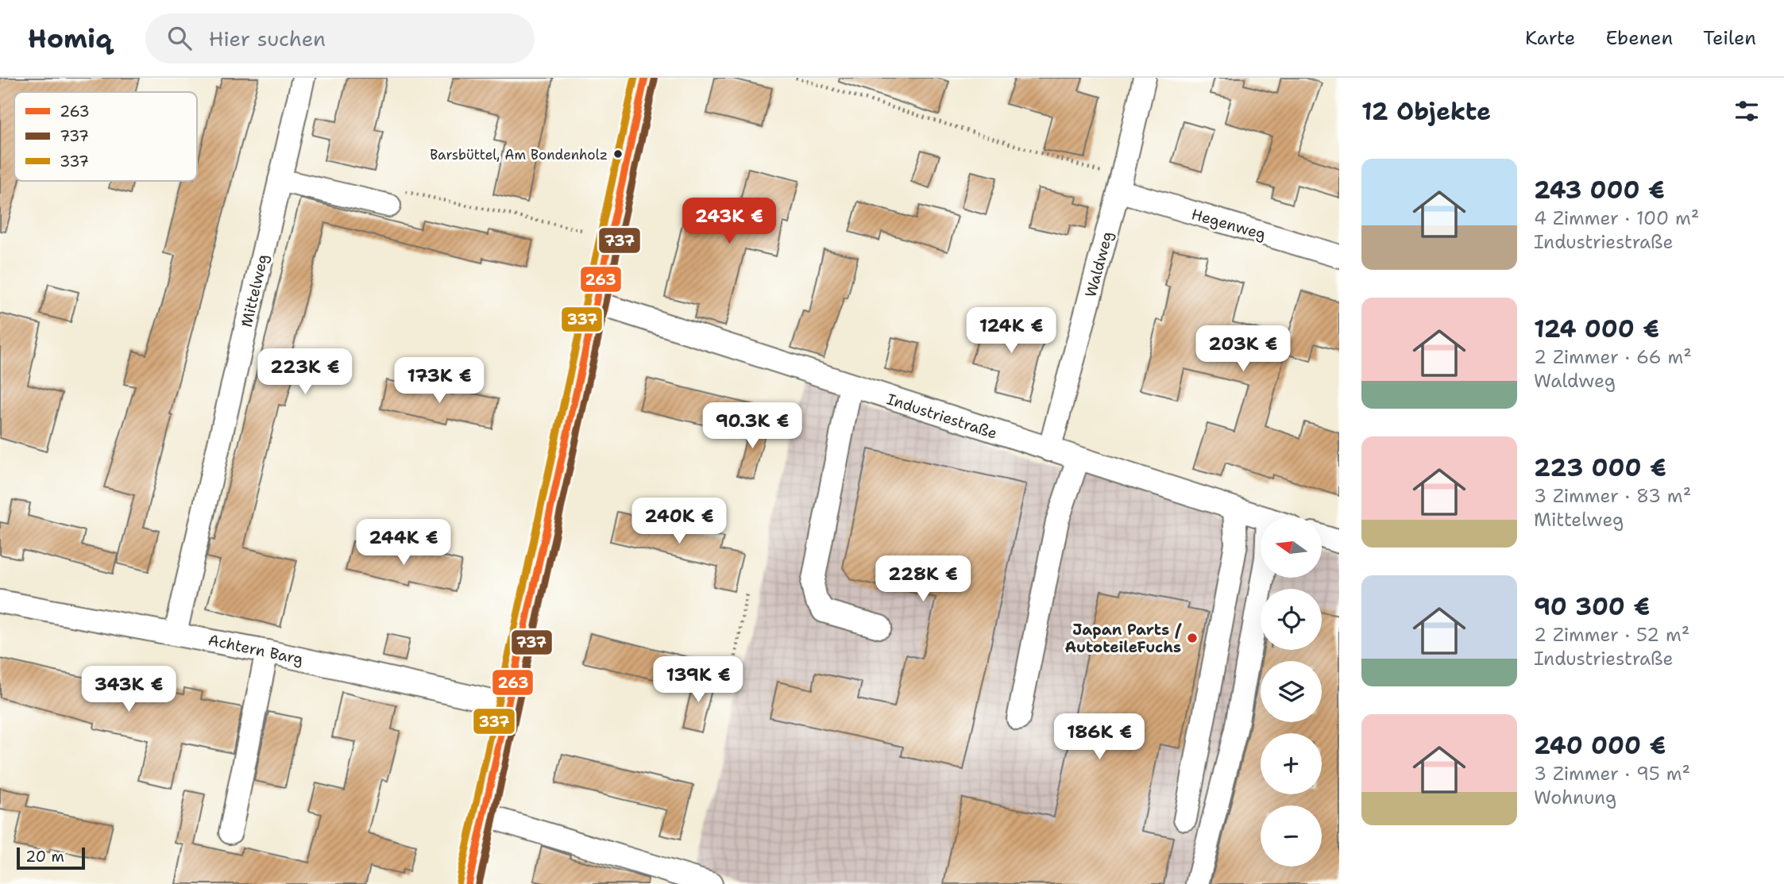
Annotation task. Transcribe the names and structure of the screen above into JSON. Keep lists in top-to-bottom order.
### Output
{
  "streets": {
    "street": [
      "Hegenweg",
      "Waldweg",
      "Mittelweg",
      "Industriestraße",
      "Achtern Barg"
    ]
  },
  "crossings": [
    ["Hegenweg", "Waldweg"],
    ["Waldweg", "Industriestraße"],
    ["Mittelweg", "Achtern Barg"]
  ],
  "places": ["Barsbüttel, Am Bondenholz", "Japan Parts / AutoteileFuchs"],
  "lines": ["transit line 263", "transit line 337", "transit line 737"],
  "legend": ["263", "737", "337"],
  "scale_bar": "20 m",
  "north": "left",
  "page": {
    "header": "Homiq",
    "search": "Hier suchen",
    "nav": ["Karte", "Ebenen", "Teilen"],
    "heading": "12 Objekte",
    "list": [
      {
        "name": "243 000 €",
        "note": "4 Zimmer · 100 m² · Industriestraße"
      },
      {
        "name": "124 000 €",
        "note": "2 Zimmer · 66 m² · Waldweg"
      },
      {
        "name": "223 000 €",
        "note": "3 Zimmer · 83 m² · Mittelweg"
      },
      {
        "name": "90 300 €",
        "note": "2 Zimmer · 52 m² · Industriestraße"
      },
      {
        "name": "240 000 €",
        "note": "3 Zimmer · 95 m² · Wohnung"
      }
    ],
    "price": [
      "243K €",
      "124K €",
      "203K €",
      "223K €",
      "173K €",
      "90.3K €",
      "240K €",
      "244K €",
      "228K €",
      "139K €",
      "343K €",
      "186K €"
    ],
    "map_buttons": ["+", "−"],
    "scale": "20 m"
  }
}
